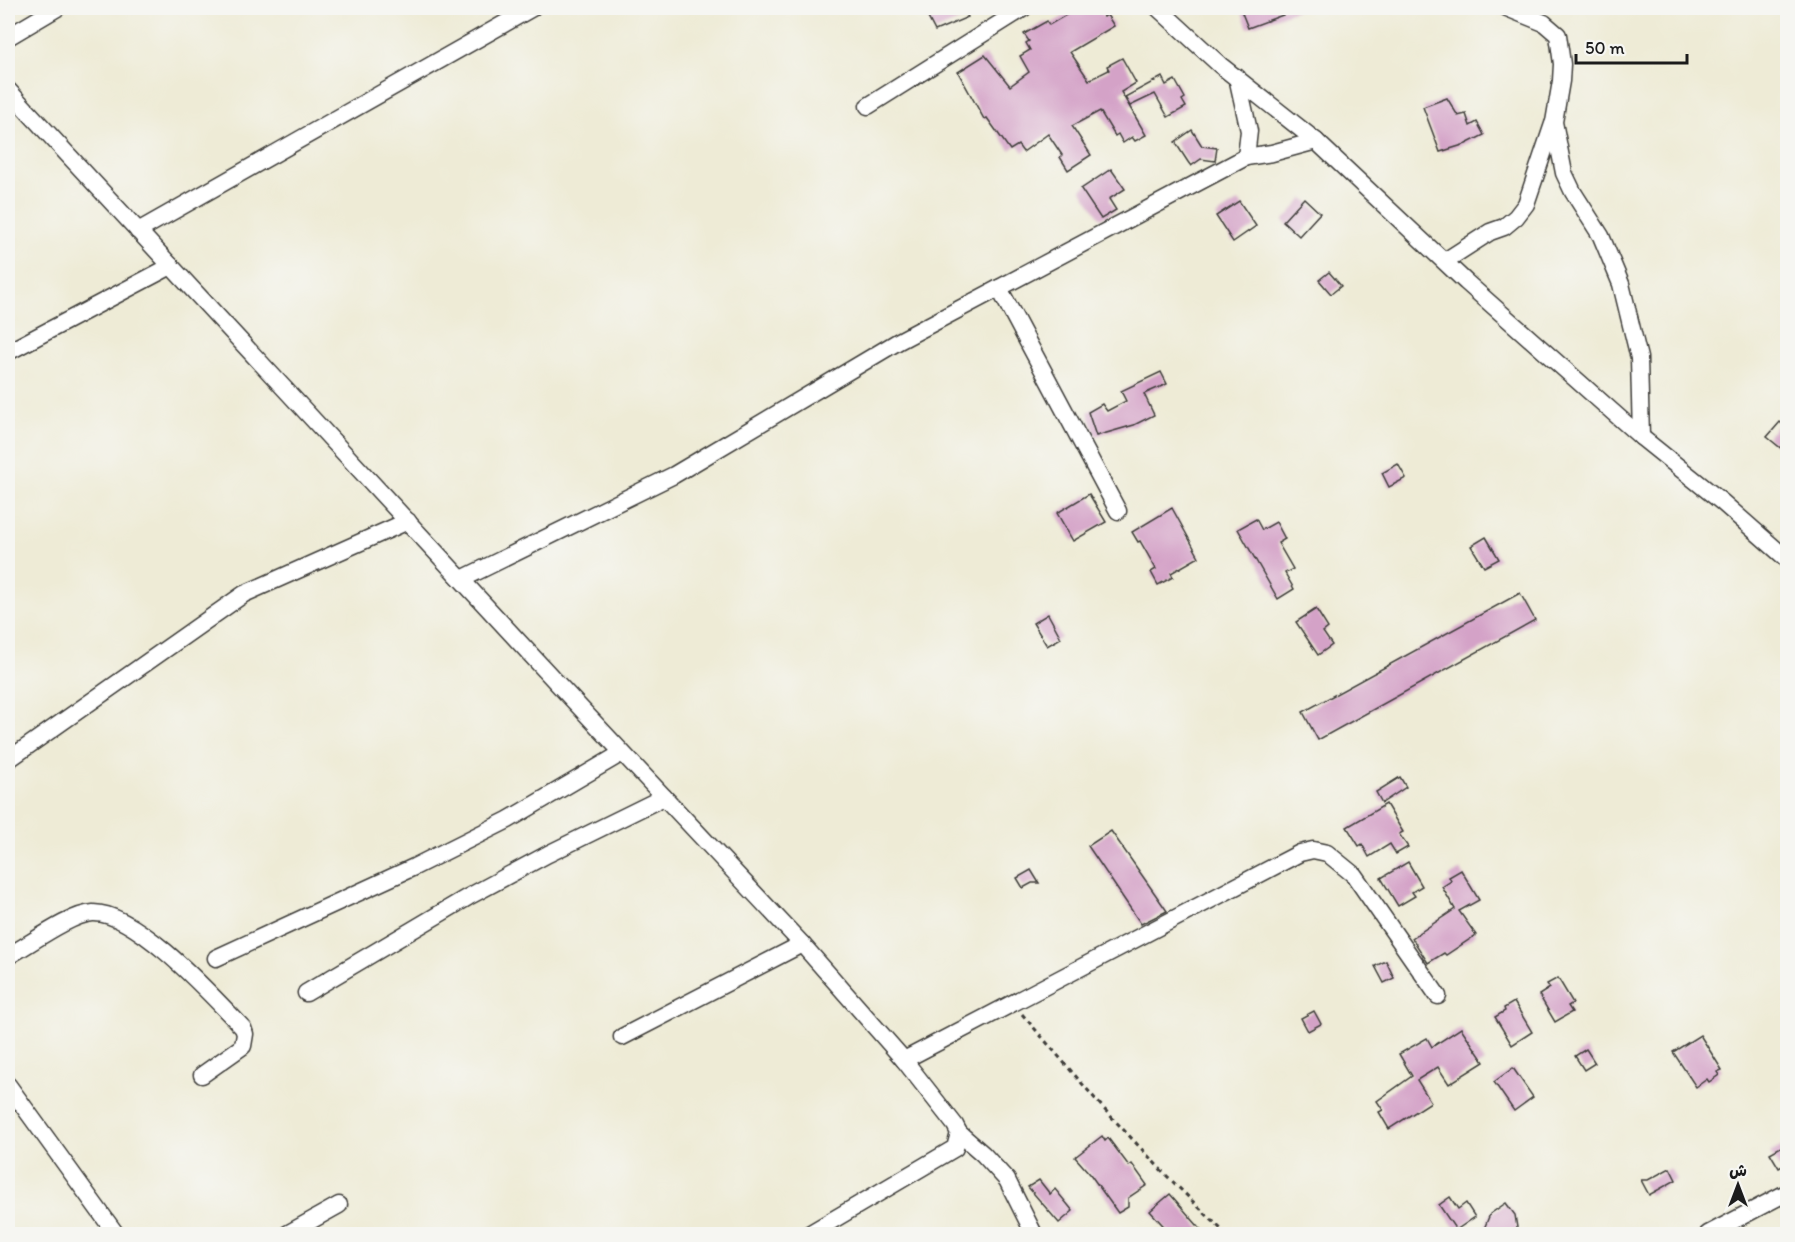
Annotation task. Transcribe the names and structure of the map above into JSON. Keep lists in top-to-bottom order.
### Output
{
  "scale_bar": "50 m",
  "north": "top"
}
